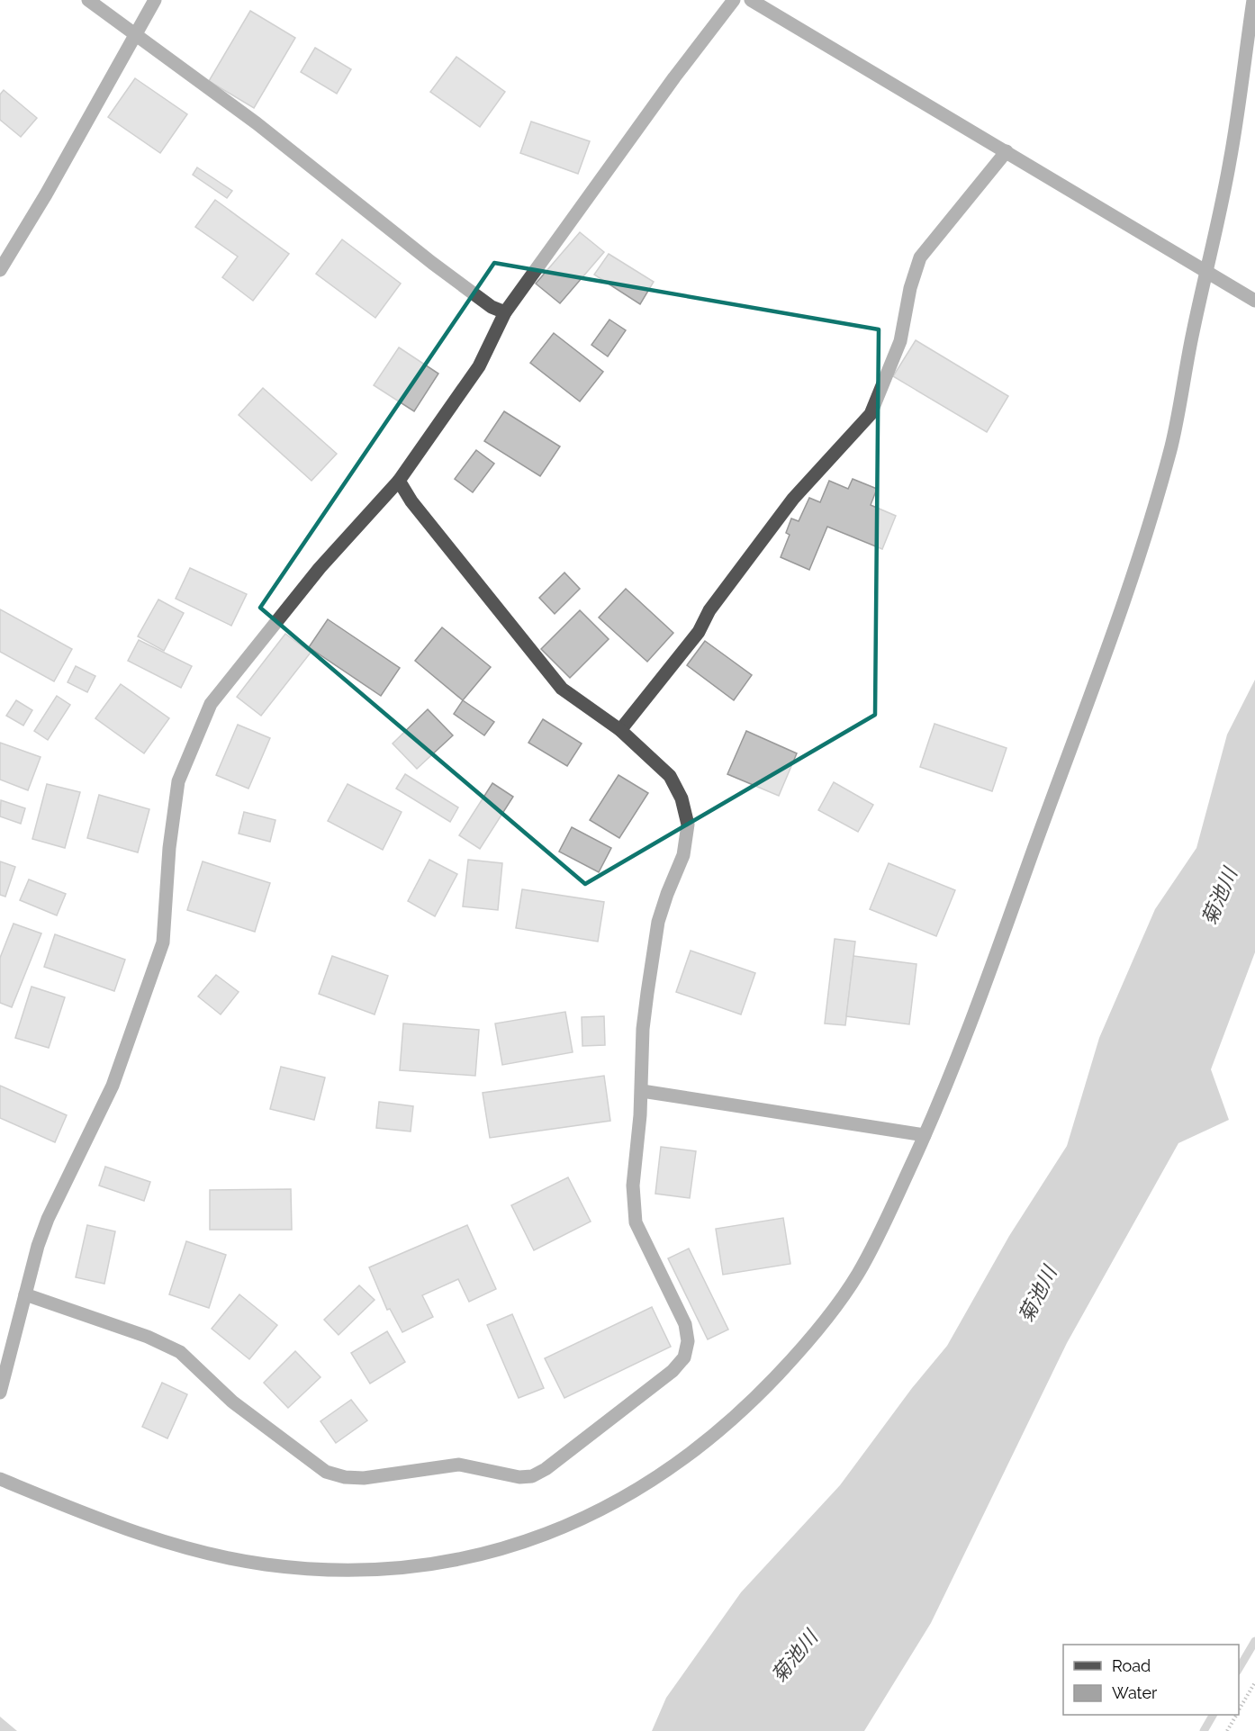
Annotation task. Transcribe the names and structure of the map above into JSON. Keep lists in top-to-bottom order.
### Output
{
  "water": ["菊池川"],
  "legend": ["Road", "Water"]
}
